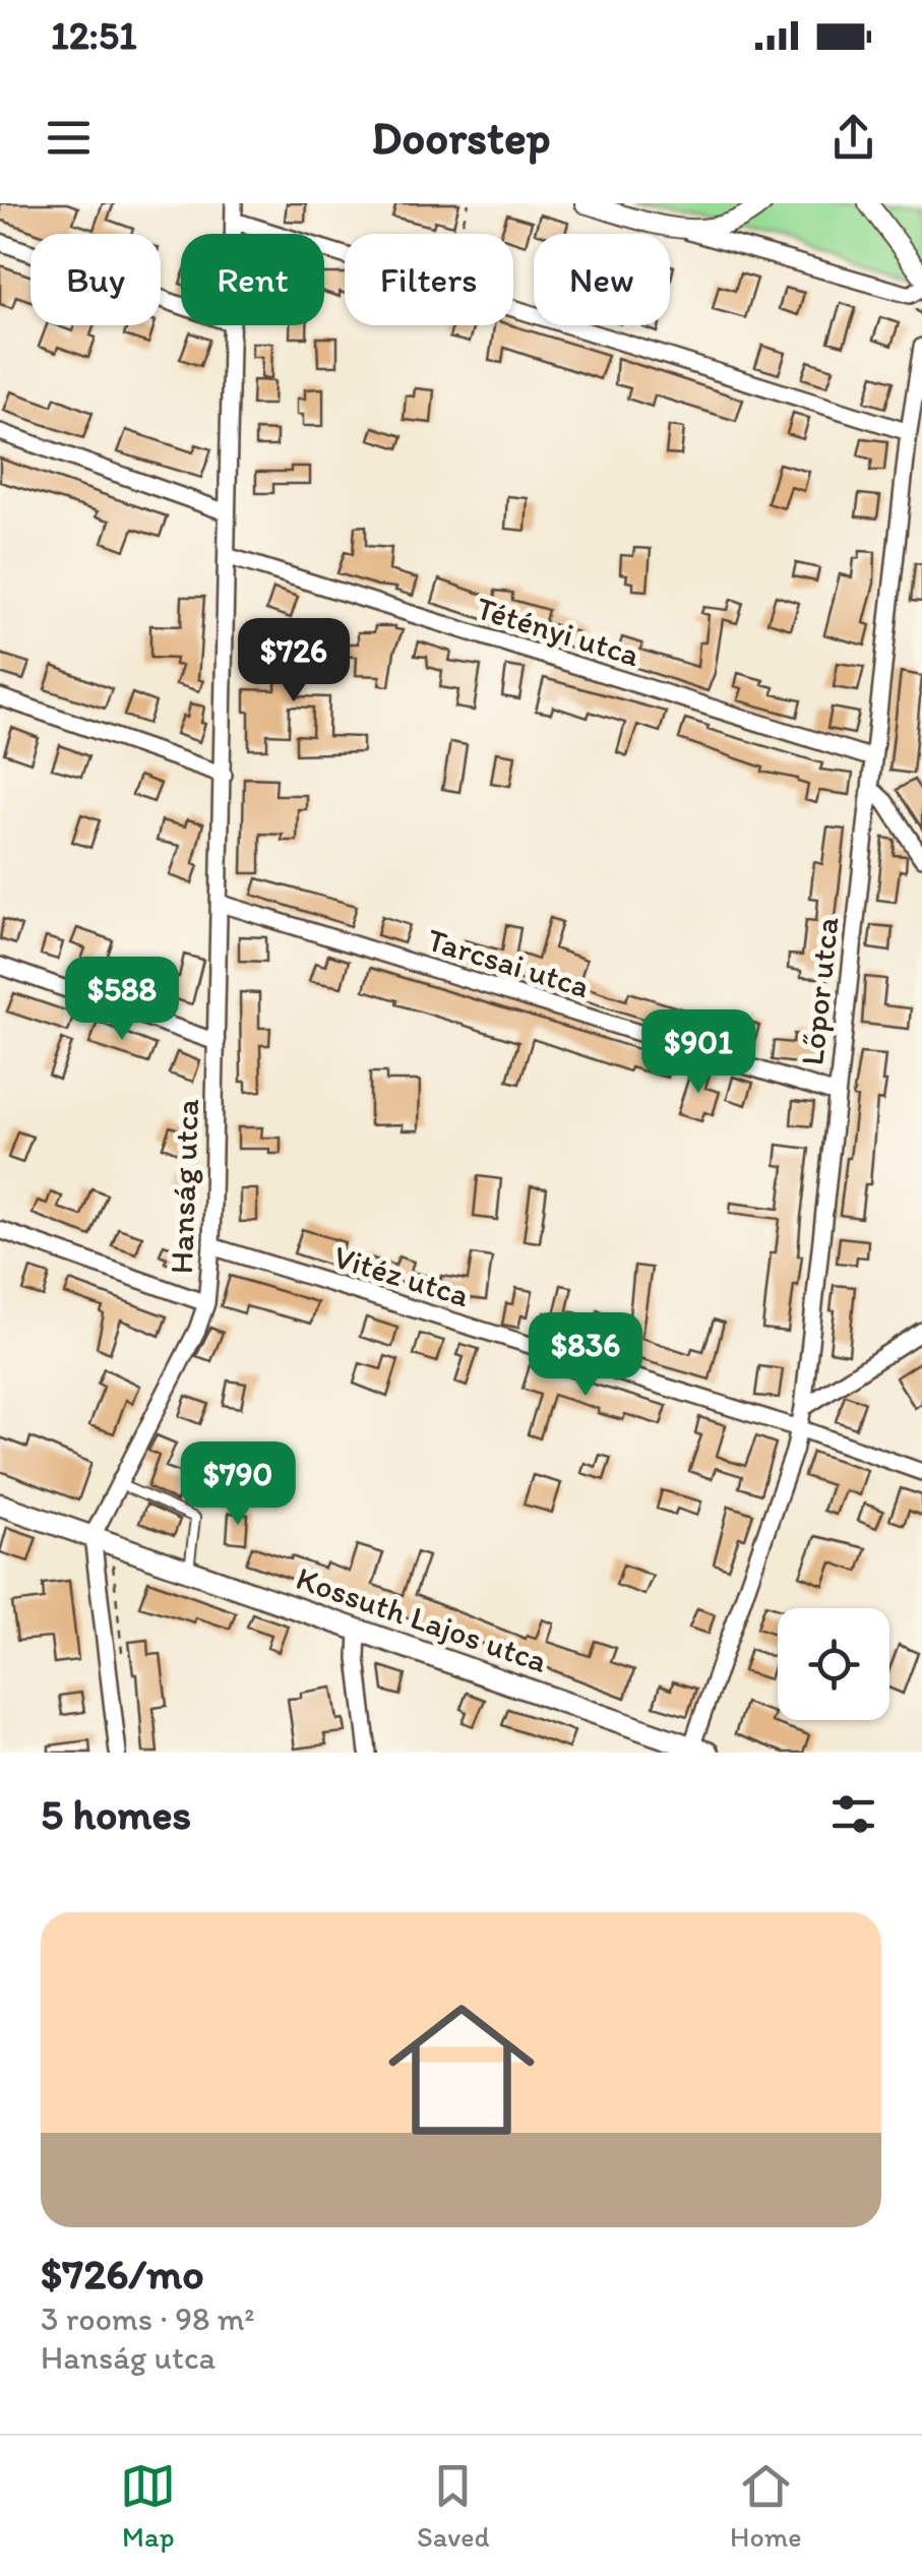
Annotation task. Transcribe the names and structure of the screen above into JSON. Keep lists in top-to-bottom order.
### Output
{
  "streets": {
    "main road": ["Kossuth Lajos utca"],
    "street": [
      "Tétényi utca",
      "Tarcsai utca",
      "Lőpor utca",
      "Hanság utca",
      "Vitéz utca"
    ]
  },
  "crossings": [
    ["Tétényi utca", "Lőpor utca"],
    ["Tétényi utca", "Hanság utca"],
    ["Tarcsai utca", "Lőpor utca"],
    ["Tarcsai utca", "Hanság utca"],
    ["Lőpor utca", "Vitéz utca"],
    ["Lőpor utca", "Kossuth Lajos utca"],
    ["Hanság utca", "Vitéz utca"],
    ["Hanság utca", "Kossuth Lajos utca"]
  ],
  "page": {
    "status": "12:51",
    "header": "Doorstep",
    "chip": [
      "Buy",
      "Rent",
      "Filters",
      "New"
    ],
    "price": [
      "$726",
      "$588",
      "$901",
      "$836",
      "$790"
    ],
    "heading": "5 homes",
    "list": [
      {
        "name": "$726/mo",
        "note": "3 rooms · 98 m² · Hanság utca"
      }
    ],
    "tabs": ["Map", "Saved", "Home"]
  }
}
